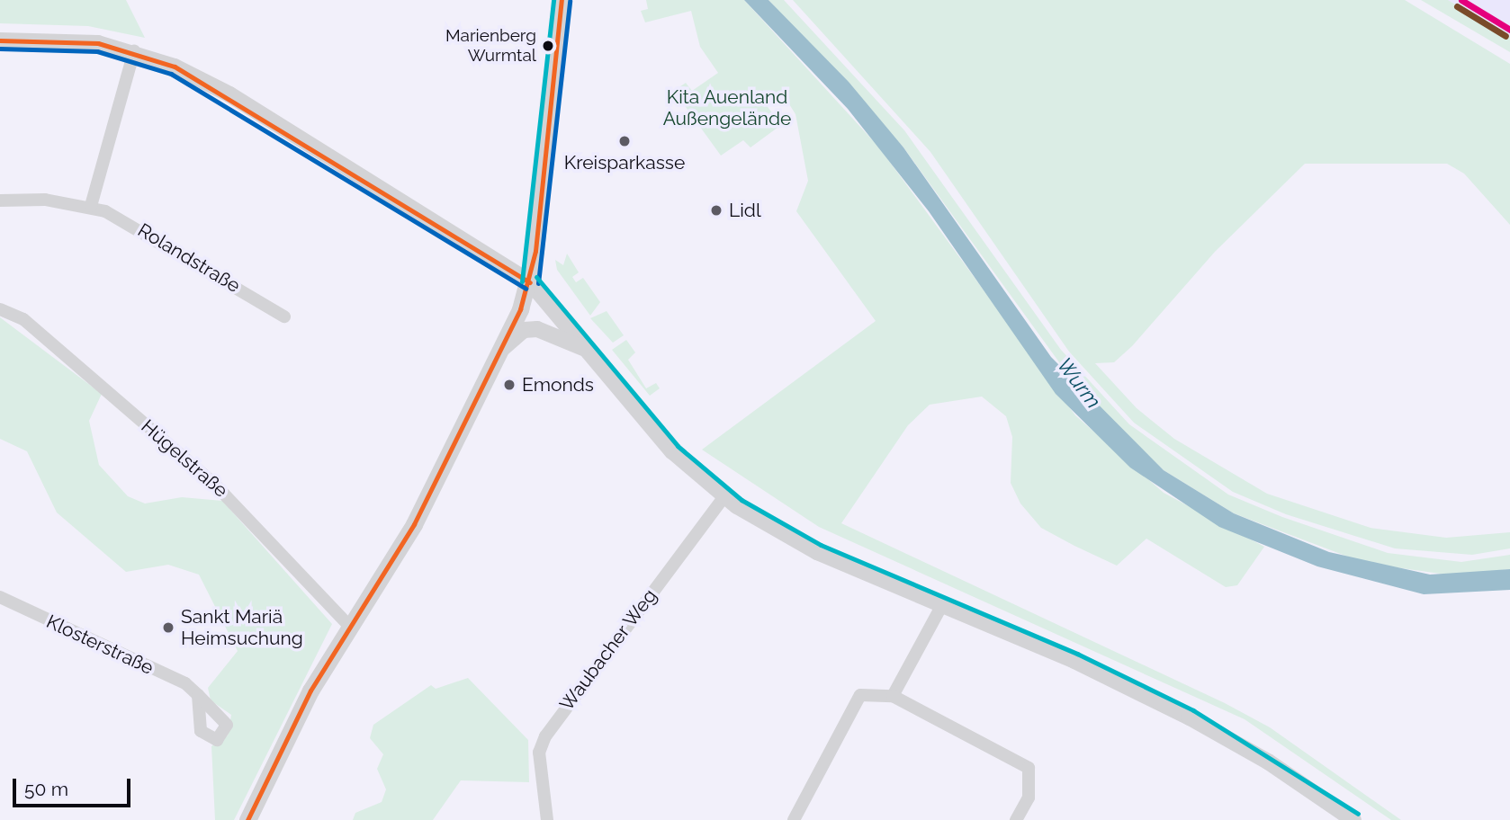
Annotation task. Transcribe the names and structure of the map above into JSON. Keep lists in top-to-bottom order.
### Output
{
  "streets": {
    "street": [
      "Rolandstraße",
      "Hügelstraße",
      "Klosterstraße",
      "Waubacher Weg"
    ]
  },
  "water": ["Wurm"],
  "parks": ["Kita Auenland Außengelände"],
  "places": [
    "Marienberg Wurmtal",
    "Kreisparkasse",
    "Lidl",
    "Emonds",
    "Sankt Mariä Heimsuchung"
  ],
  "scale_bar": "50 m"
}
